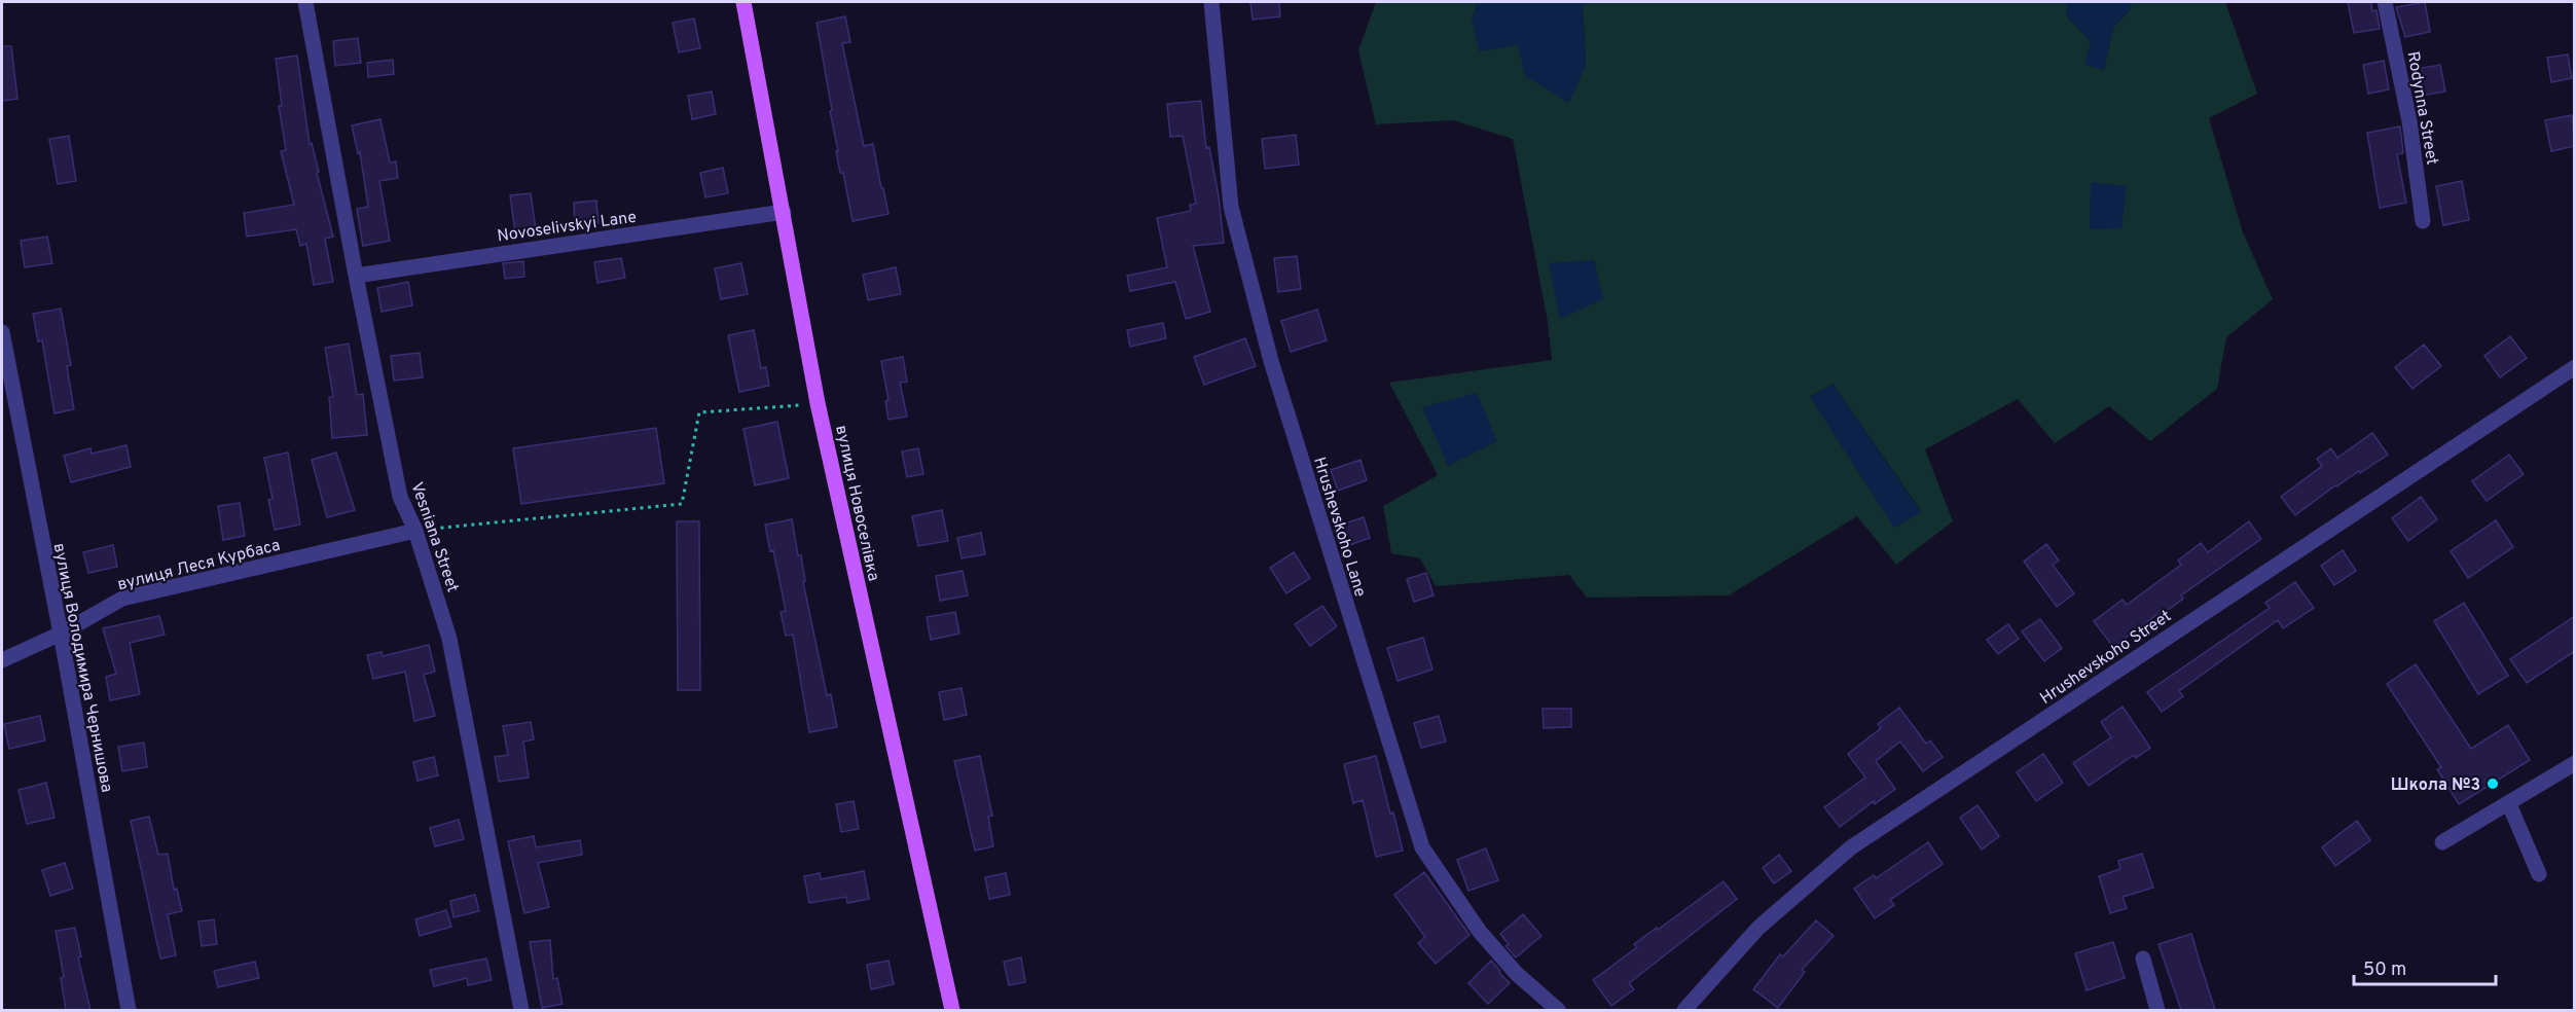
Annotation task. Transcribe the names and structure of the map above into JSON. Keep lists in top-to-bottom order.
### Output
{
  "streets": {
    "main road": ["вулиця Новоселівка"],
    "street": [
      "Rodynna Street",
      "Novoselivskyi Lane",
      "Hrushevskoho Lane",
      "Vesniana Street",
      "вулиця Леся Курбаса",
      "Hrushevskoho Street",
      "вулиця Володимира Чернишова"
    ]
  },
  "crossings": [
    ["Novoselivskyi Lane", "вулиця Новоселівка"],
    ["Novoselivskyi Lane", "Vesniana Street"],
    ["Vesniana Street", "вулиця Леся Курбаса"],
    ["вулиця Леся Курбаса", "вулиця Володимира Чернишова"]
  ],
  "places": ["Школа №3"],
  "scale_bar": "50 m"
}
